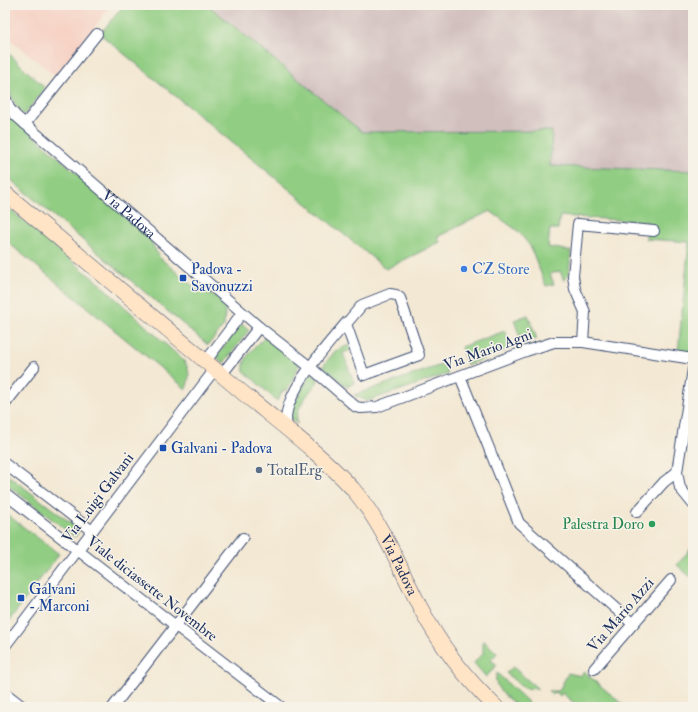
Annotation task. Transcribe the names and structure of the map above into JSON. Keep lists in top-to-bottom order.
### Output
{
  "streets": {
    "main road": ["Via Padova"],
    "street": [
      "Via Mario Agni",
      "Via Luigi Galvani",
      "Viale diciassette Novembre",
      "Via Mario Azzi"
    ]
  },
  "crossings": [
    ["Via Padova", "Via Mario Agni"],
    ["Via Padova", "Via Luigi Galvani"],
    ["Via Luigi Galvani", "Viale diciassette Novembre"]
  ],
  "places": {
    "other": ["CZ Store", "TotalErg", "Palestra Doro"],
    "transit": ["Padova - Savonuzzi", "Galvani - Padova", "Galvani - Marconi"]
  }
}
